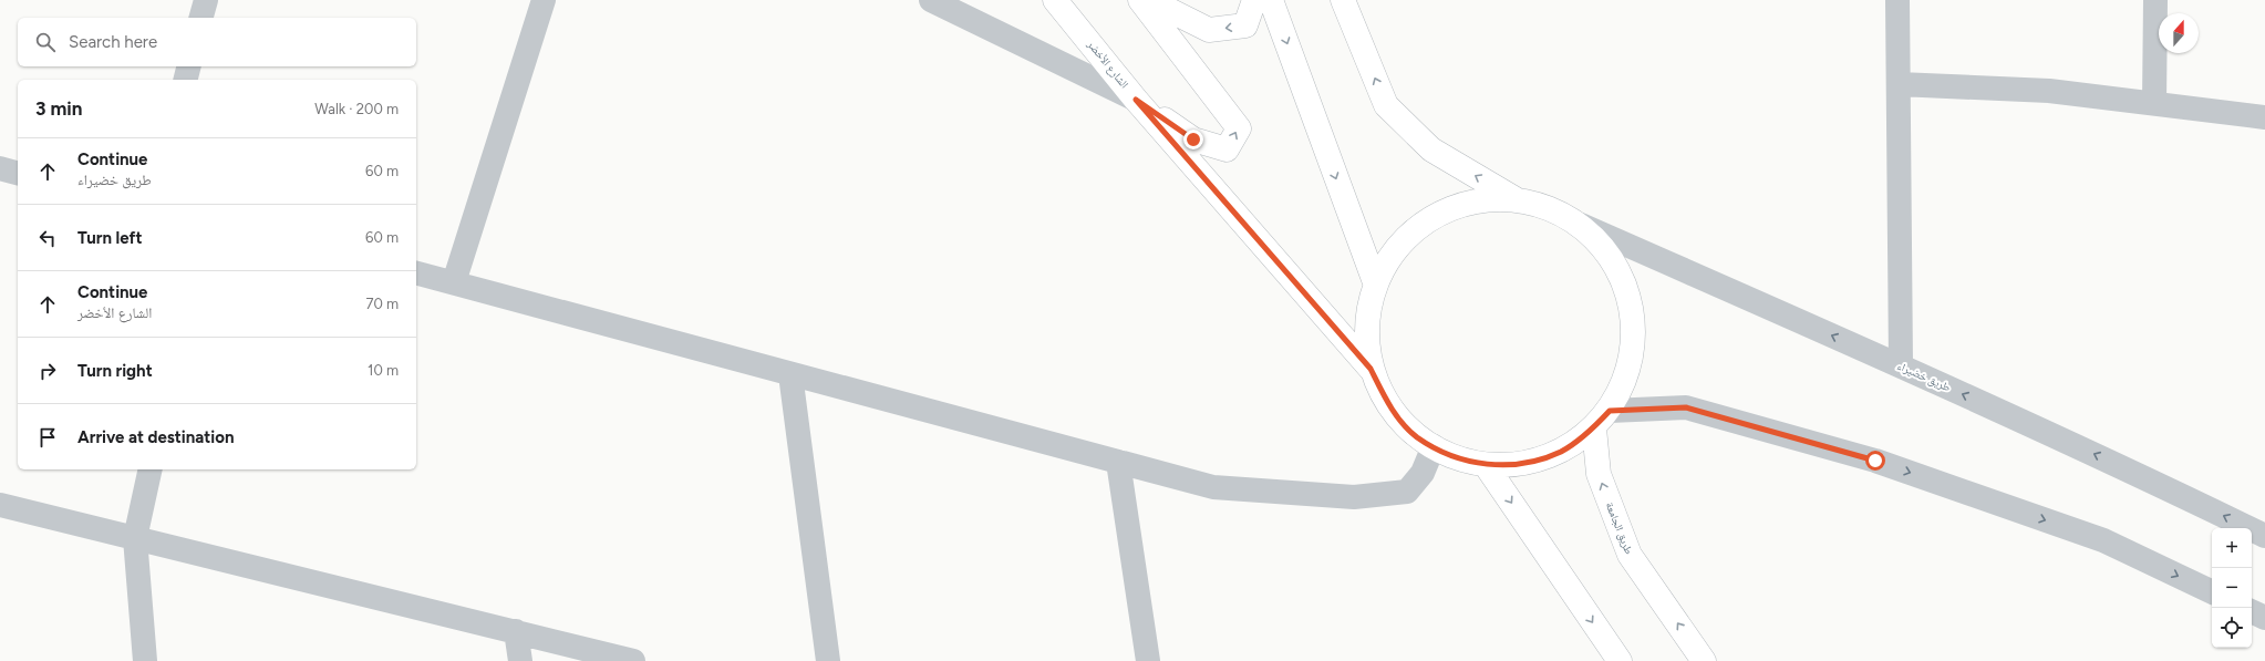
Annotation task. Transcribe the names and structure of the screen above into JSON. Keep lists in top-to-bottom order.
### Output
{
  "streets": {
    "main road": ["الشارع الأخضر", "طريق الجامعة"],
    "street": ["طريق خضيراء"]
  },
  "north": "top",
  "page": {
    "search": "Search here",
    "heading": ["3 min", "Walk · 200 m"],
    "list": [
      ["Continue", "طريق خضيراء", "60 m"],
      ["Turn left", "60 m"],
      ["Continue", "الشارع الأخضر", "70 m"],
      ["Turn right", "10 m"],
      "Arrive at destination"
    ],
    "map_buttons": ["+", "−"]
  }
}
